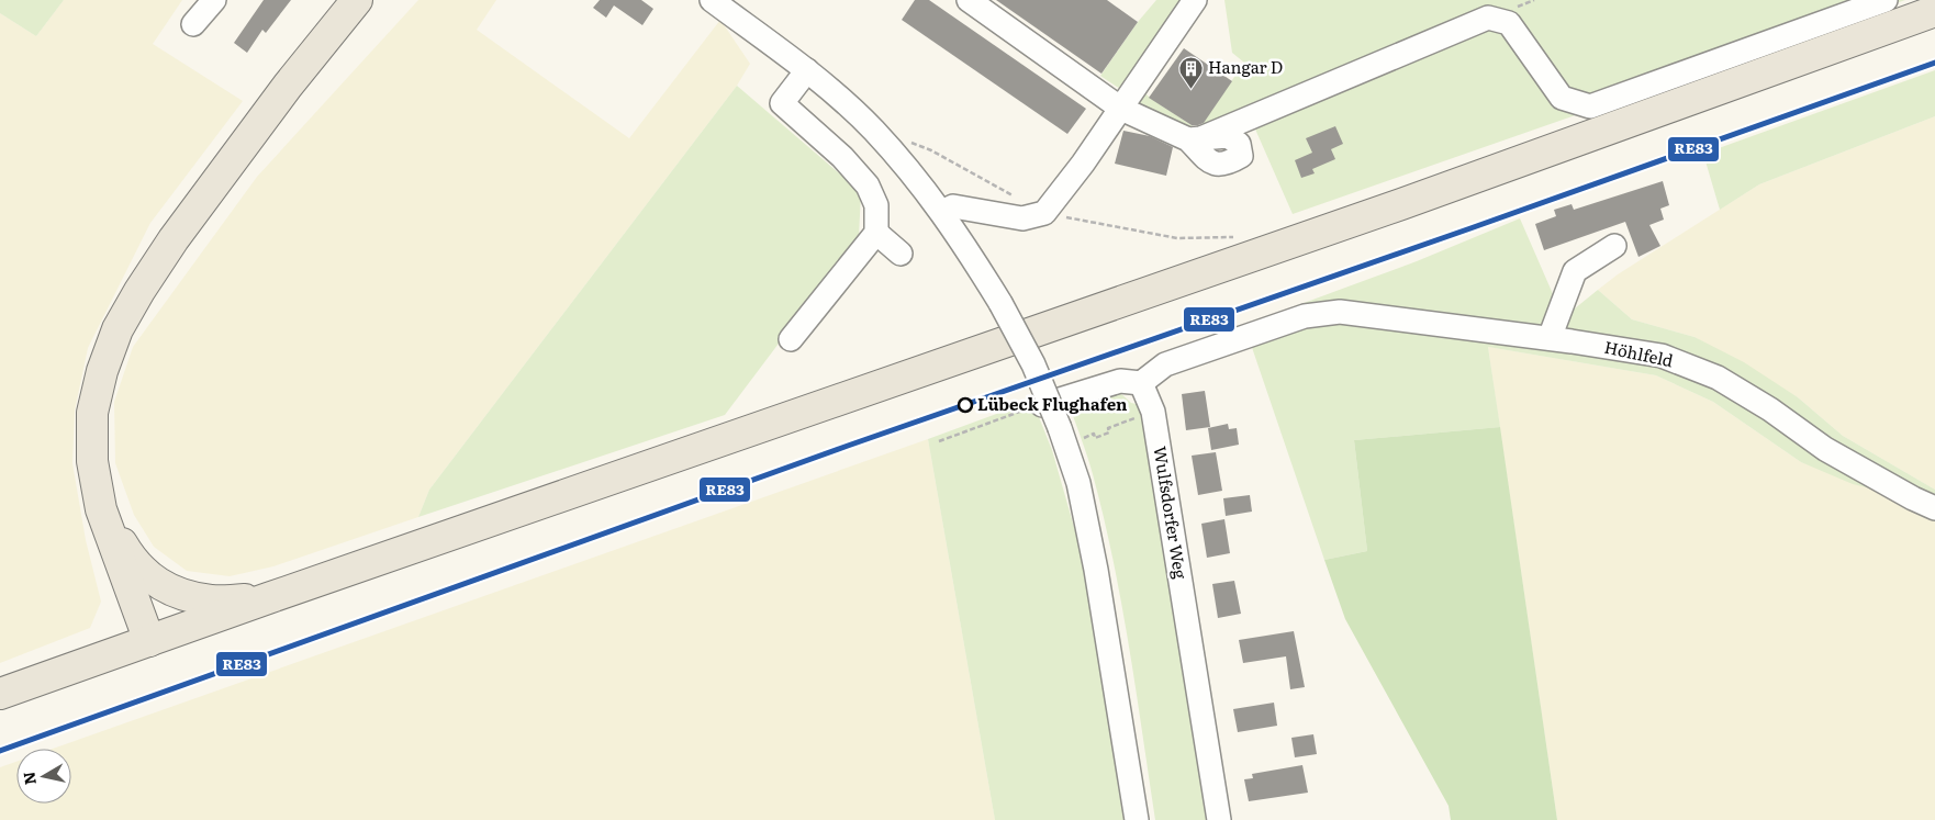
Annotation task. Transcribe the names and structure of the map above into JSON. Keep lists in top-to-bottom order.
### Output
{
  "streets": {
    "street": ["Höhlfeld", "Wulfsdorfer Weg"]
  },
  "crossings": [
    ["Höhlfeld", "Wulfsdorfer Weg"]
  ],
  "places": {
    "building": ["Hangar D"],
    "other": ["Lübeck Flughafen"]
  },
  "lines": ["transit line RE83"],
  "north": "left"
}
